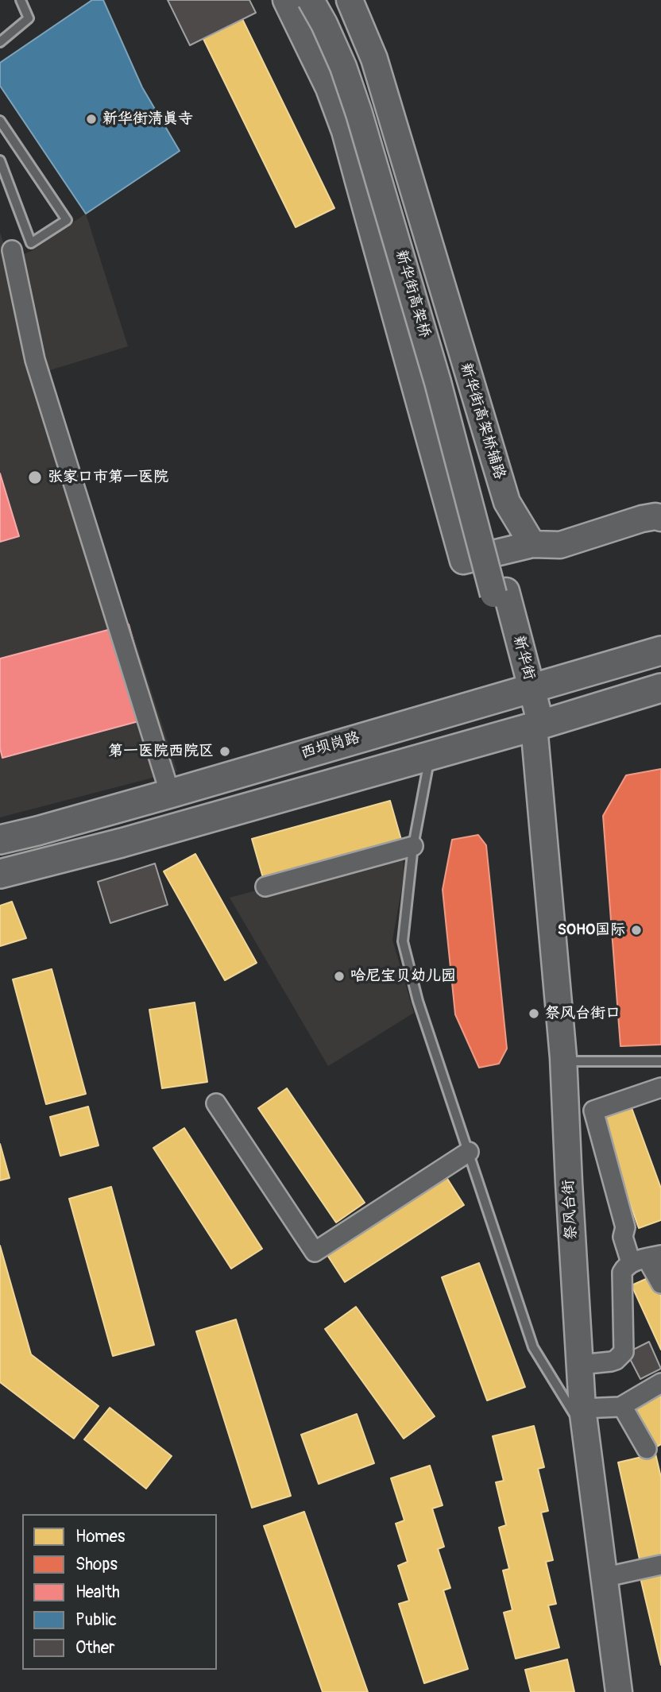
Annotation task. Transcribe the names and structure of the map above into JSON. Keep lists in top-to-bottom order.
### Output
{
  "streets": {
    "main road": [
      "新华街高架桥",
      "新华街高架桥辅路",
      "新华街",
      "西坝岗路",
      "祭风台街"
    ]
  },
  "crossings": [
    ["新华街高架桥", "新华街"],
    ["新华街", "西坝岗路"],
    ["新华街", "祭风台街"]
  ],
  "places": [
    "新华街清真寺",
    "张家口市第一医院",
    "第一医院西院区",
    "SOHO国际",
    "哈尼宝贝幼儿园",
    "祭风台街口"
  ],
  "legend": [
    "Homes",
    "Shops",
    "Health",
    "Public",
    "Other"
  ]
}
